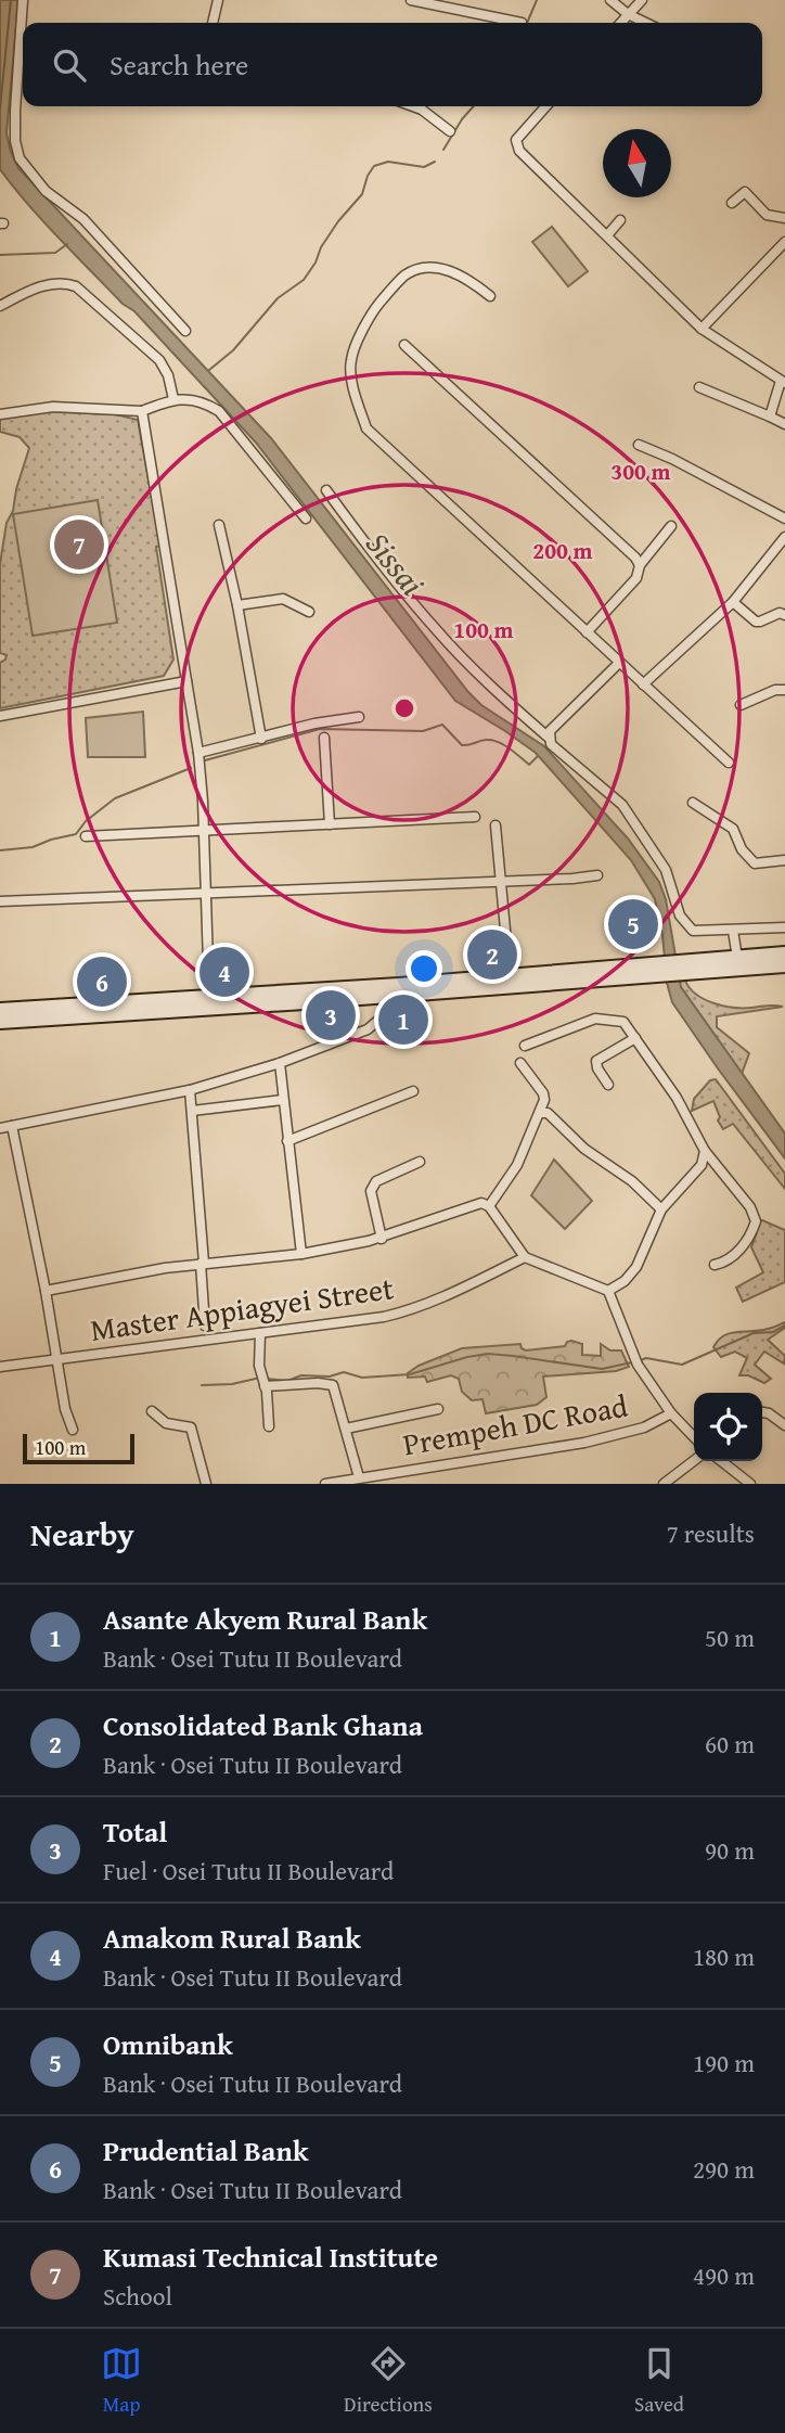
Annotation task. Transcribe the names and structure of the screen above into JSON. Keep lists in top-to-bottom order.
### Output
{
  "streets": {
    "street": ["Master Appiagyei Street", "Prempeh DC Road"]
  },
  "water": ["Sissai"],
  "scale_bar": "100 m",
  "north": "top",
  "page": {
    "search": "Search here",
    "pins": [
      "7",
      "5",
      "2",
      "4",
      "6",
      "3",
      "1"
    ],
    "scale": "100 m",
    "heading": ["Nearby", "7 results"],
    "list": [
      {
        "mark": "1",
        "name": "Asante Akyem Rural Bank",
        "note": "Bank · Osei Tutu II Boulevard",
        "value": "50 m"
      },
      {
        "mark": "2",
        "name": "Consolidated Bank Ghana",
        "note": "Bank · Osei Tutu II Boulevard",
        "value": "60 m"
      },
      {
        "mark": "3",
        "name": "Total",
        "note": "Fuel · Osei Tutu II Boulevard",
        "value": "90 m"
      },
      {
        "mark": "4",
        "name": "Amakom Rural Bank",
        "note": "Bank · Osei Tutu II Boulevard",
        "value": "180 m"
      },
      {
        "mark": "5",
        "name": "Omnibank",
        "note": "Bank · Osei Tutu II Boulevard",
        "value": "190 m"
      },
      {
        "mark": "6",
        "name": "Prudential Bank",
        "note": "Bank · Osei Tutu II Boulevard",
        "value": "290 m"
      },
      {
        "mark": "7",
        "name": "Kumasi Technical Institute",
        "note": "School",
        "value": "490 m"
      }
    ],
    "nav": ["Map", "Directions", "Saved"]
  },
  "rings": ["300 m", "200 m", "100 m"]
}
